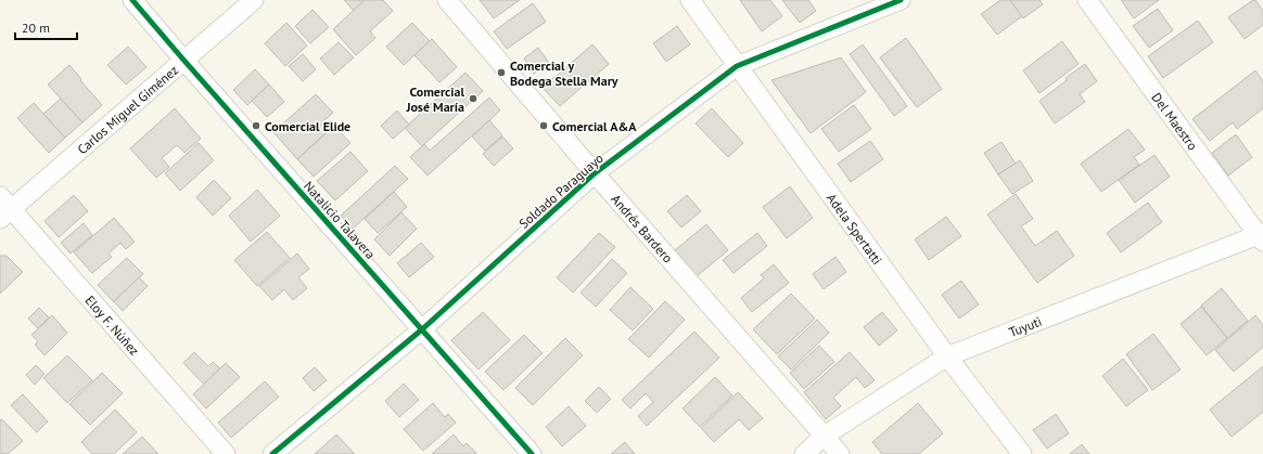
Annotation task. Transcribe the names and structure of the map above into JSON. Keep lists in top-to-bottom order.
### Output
{
  "streets": {
    "street": [
      "Carlos Miguel Giménez",
      "Del Maestro",
      "Soldado Paraguayo",
      "Natalicio Talavera",
      "Andrés Bardero",
      "Adela Spertatti",
      "Eloy F. Núñez",
      "Tuyutì"
    ]
  },
  "crossings": [
    ["Carlos Miguel Giménez", "Natalicio Talavera"],
    ["Carlos Miguel Giménez", "Eloy F. Núñez"],
    ["Del Maestro", "Tuyutì"],
    ["Soldado Paraguayo", "Natalicio Talavera"],
    ["Soldado Paraguayo", "Andrés Bardero"],
    ["Soldado Paraguayo", "Adela Spertatti"],
    ["Andrés Bardero", "Tuyutì"],
    ["Adela Spertatti", "Tuyutì"]
  ],
  "places": [
    "Comercial y Bodega Stella Mary",
    "Comercial José María",
    "Comercial Elide",
    "Comercial A&A"
  ],
  "scale_bar": "20 m"
}
